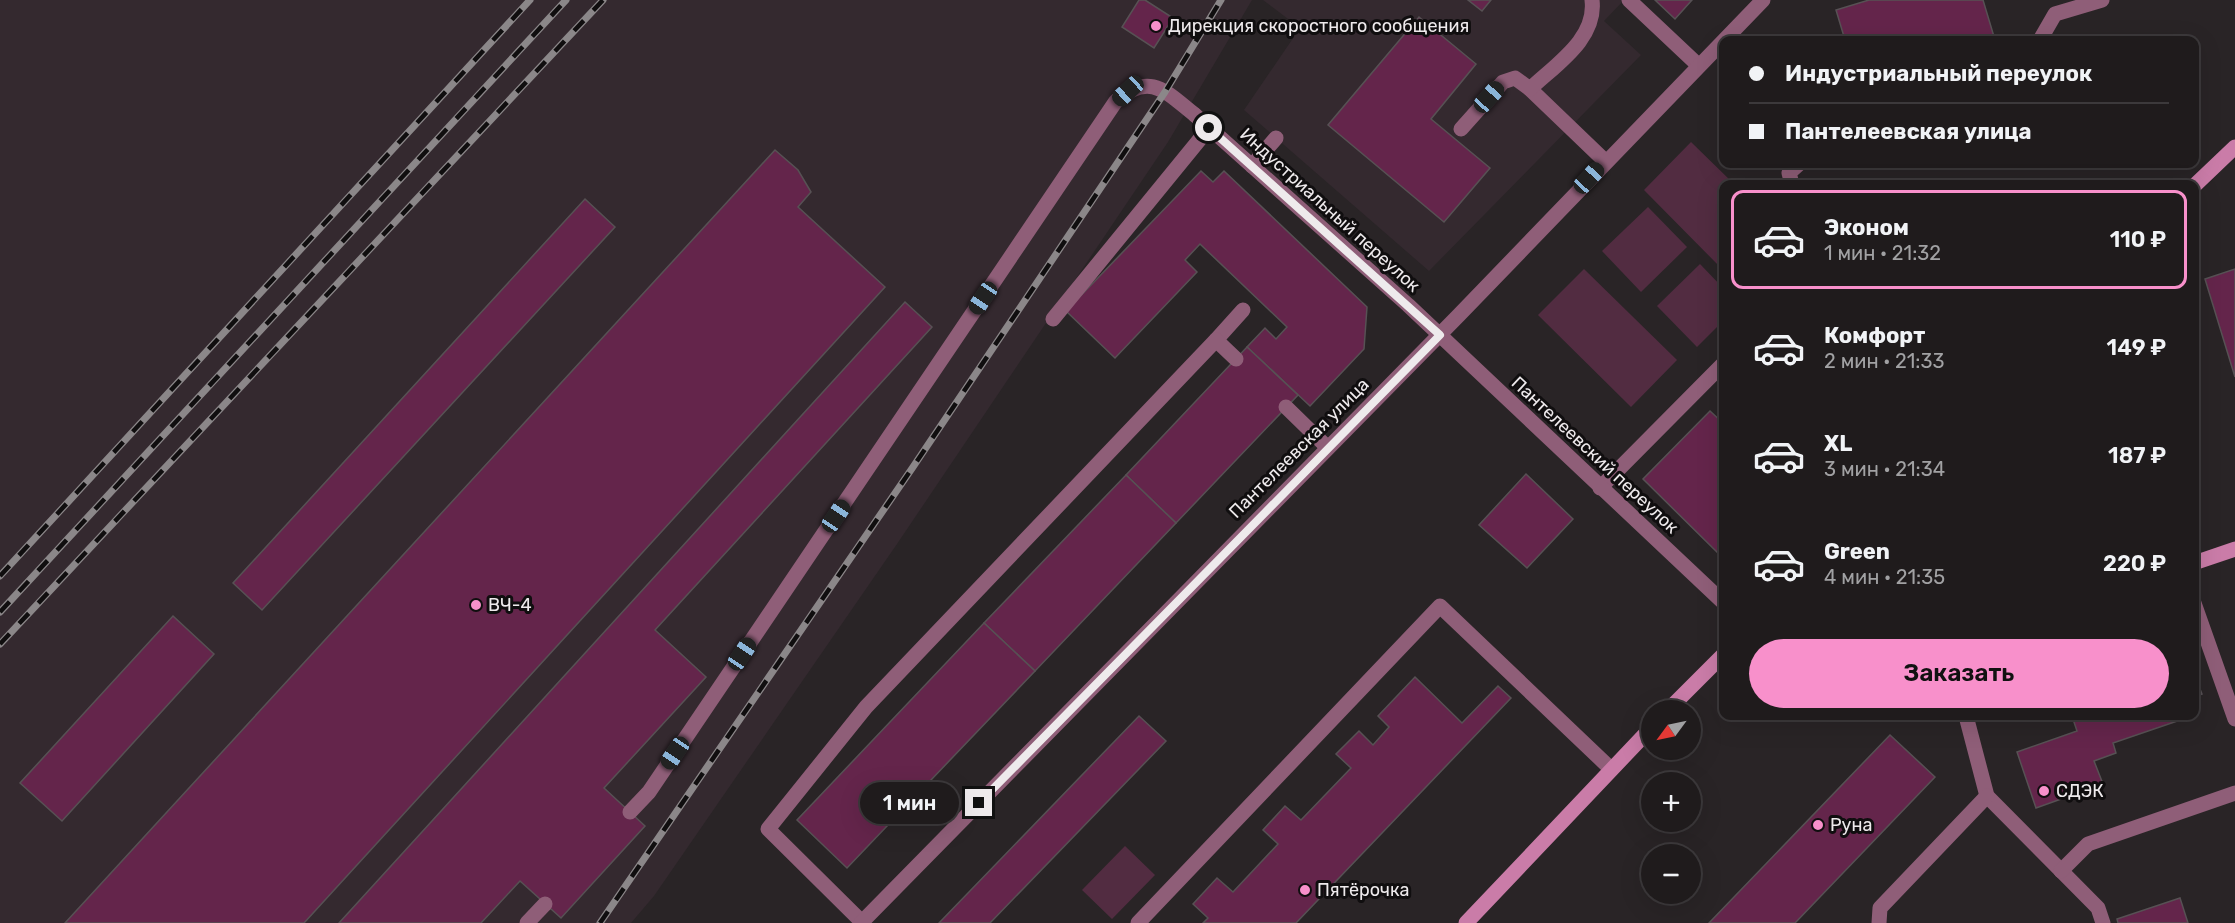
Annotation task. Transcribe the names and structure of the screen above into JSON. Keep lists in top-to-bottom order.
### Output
{
  "streets": {
    "street": ["Индустриальный переулок", "Пантелеевская улица", "Пантелеевский переулок"]
  },
  "crossings": [
    ["Индустриальный переулок", "Пантелеевская улица"],
    ["Индустриальный переулок", "Пантелеевский переулок"],
    ["Пантелеевская улица", "Пантелеевский переулок"]
  ],
  "places": [
    "Дирекция скоростного сообщения",
    "ВЧ-4",
    "СДЭК",
    "Руна",
    "Пятёрочка"
  ],
  "north": "bottom left",
  "page": {
    "banner": ["Индустриальный переулок", "Пантелеевская улица"],
    "list": [
      {
        "name": "Эконом",
        "note": "1 мин · 21:32",
        "value": "110 ₽"
      },
      {
        "name": "Комфорт",
        "note": "2 мин · 21:33",
        "value": "149 ₽"
      },
      {
        "name": "XL",
        "note": "3 мин · 21:34",
        "value": "187 ₽"
      },
      {
        "name": "Green",
        "note": "4 мин · 21:35",
        "value": "220 ₽"
      }
    ],
    "buttons": "Заказать",
    "map_buttons": ["+", "−"],
    "bubble": "1 мин"
  }
}
